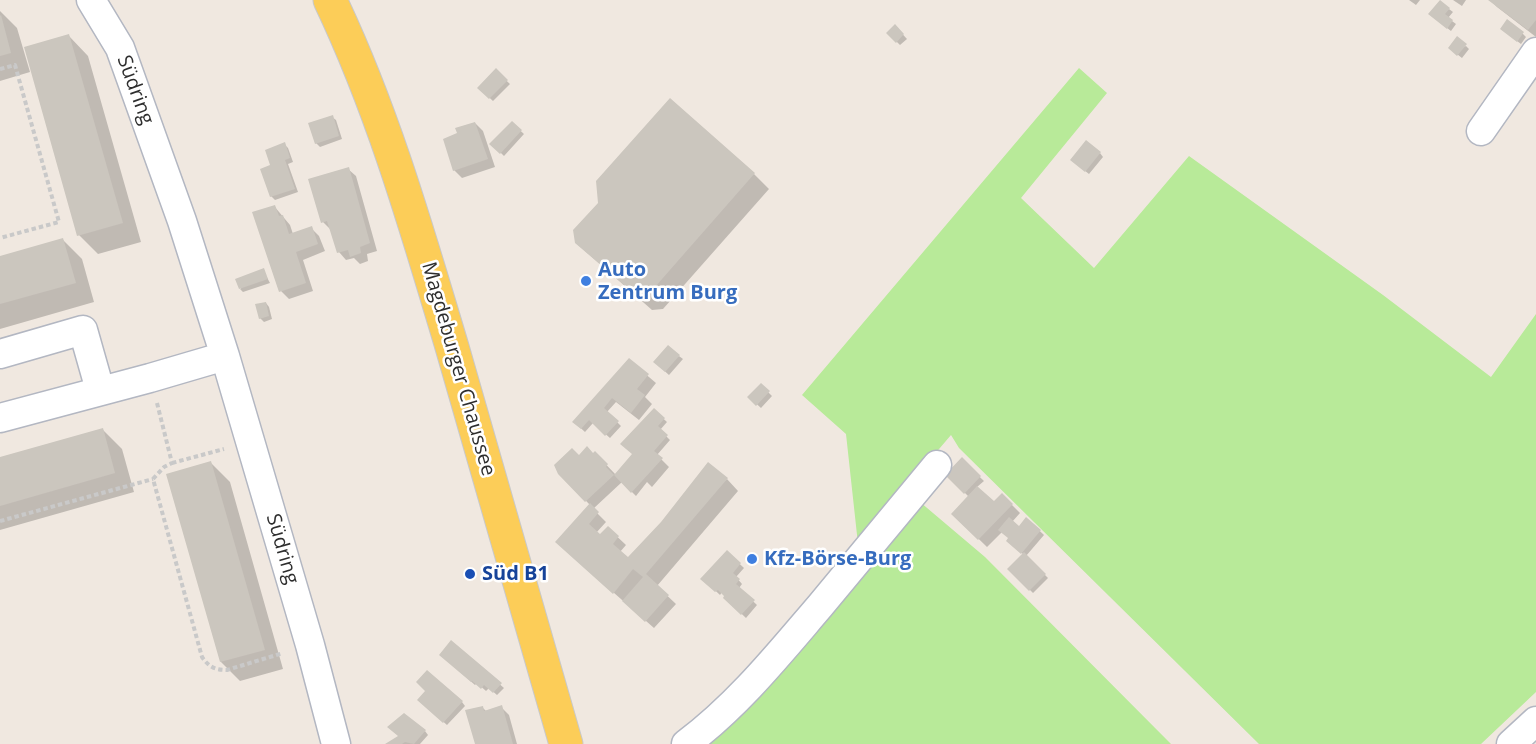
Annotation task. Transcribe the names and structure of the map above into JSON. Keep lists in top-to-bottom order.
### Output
{
  "streets": {
    "main road": ["Magdeburger Chaussee"],
    "street": ["Südring"]
  },
  "places": ["Auto Zentrum Burg", "Kfz-Börse-Burg", "Süd B1"]
}
